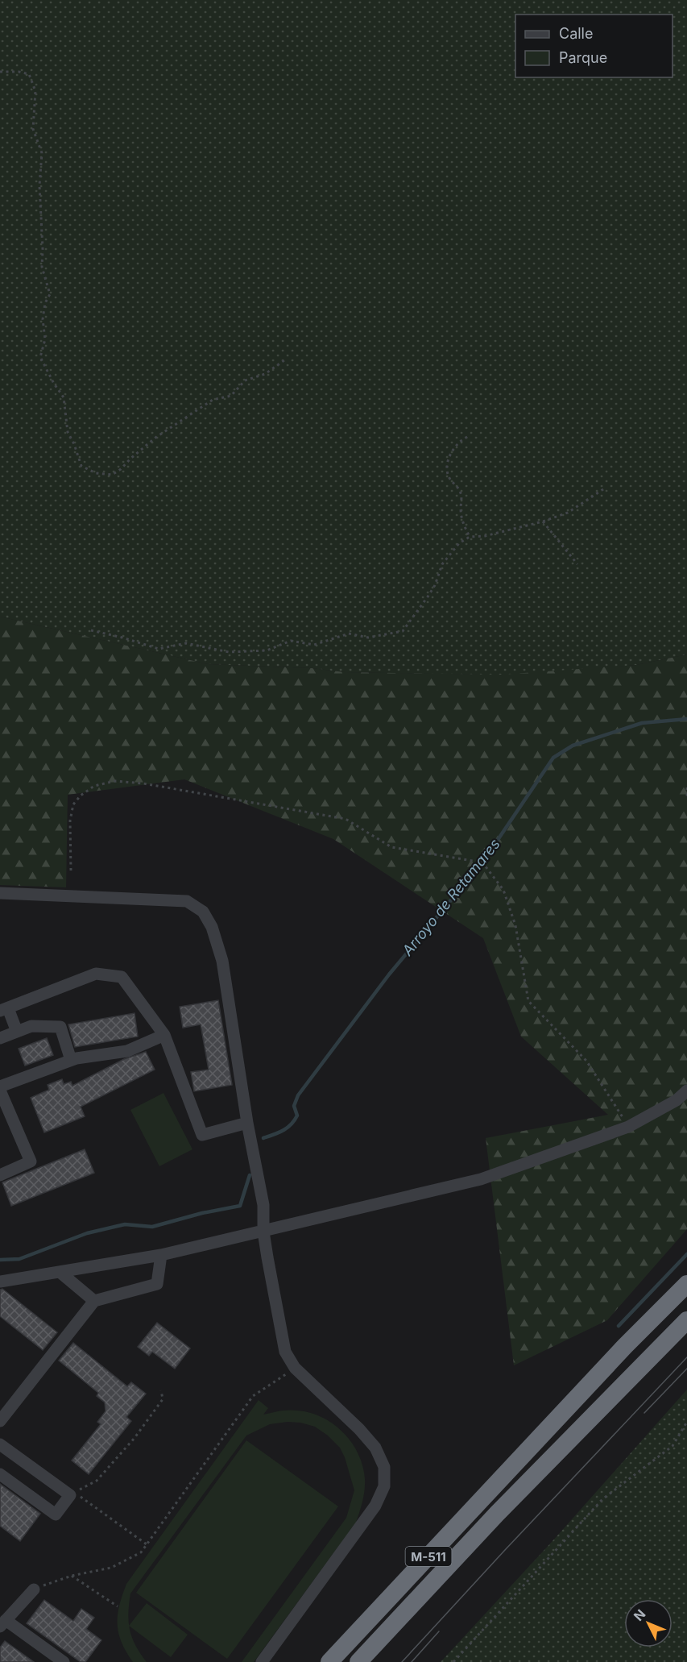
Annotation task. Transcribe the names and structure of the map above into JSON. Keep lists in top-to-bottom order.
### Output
{
  "streets": {
    "highway": ["M-511"]
  },
  "water": ["Arroyo de Retamares"],
  "legend": ["Calle", "Parque"],
  "north": "top left"
}
